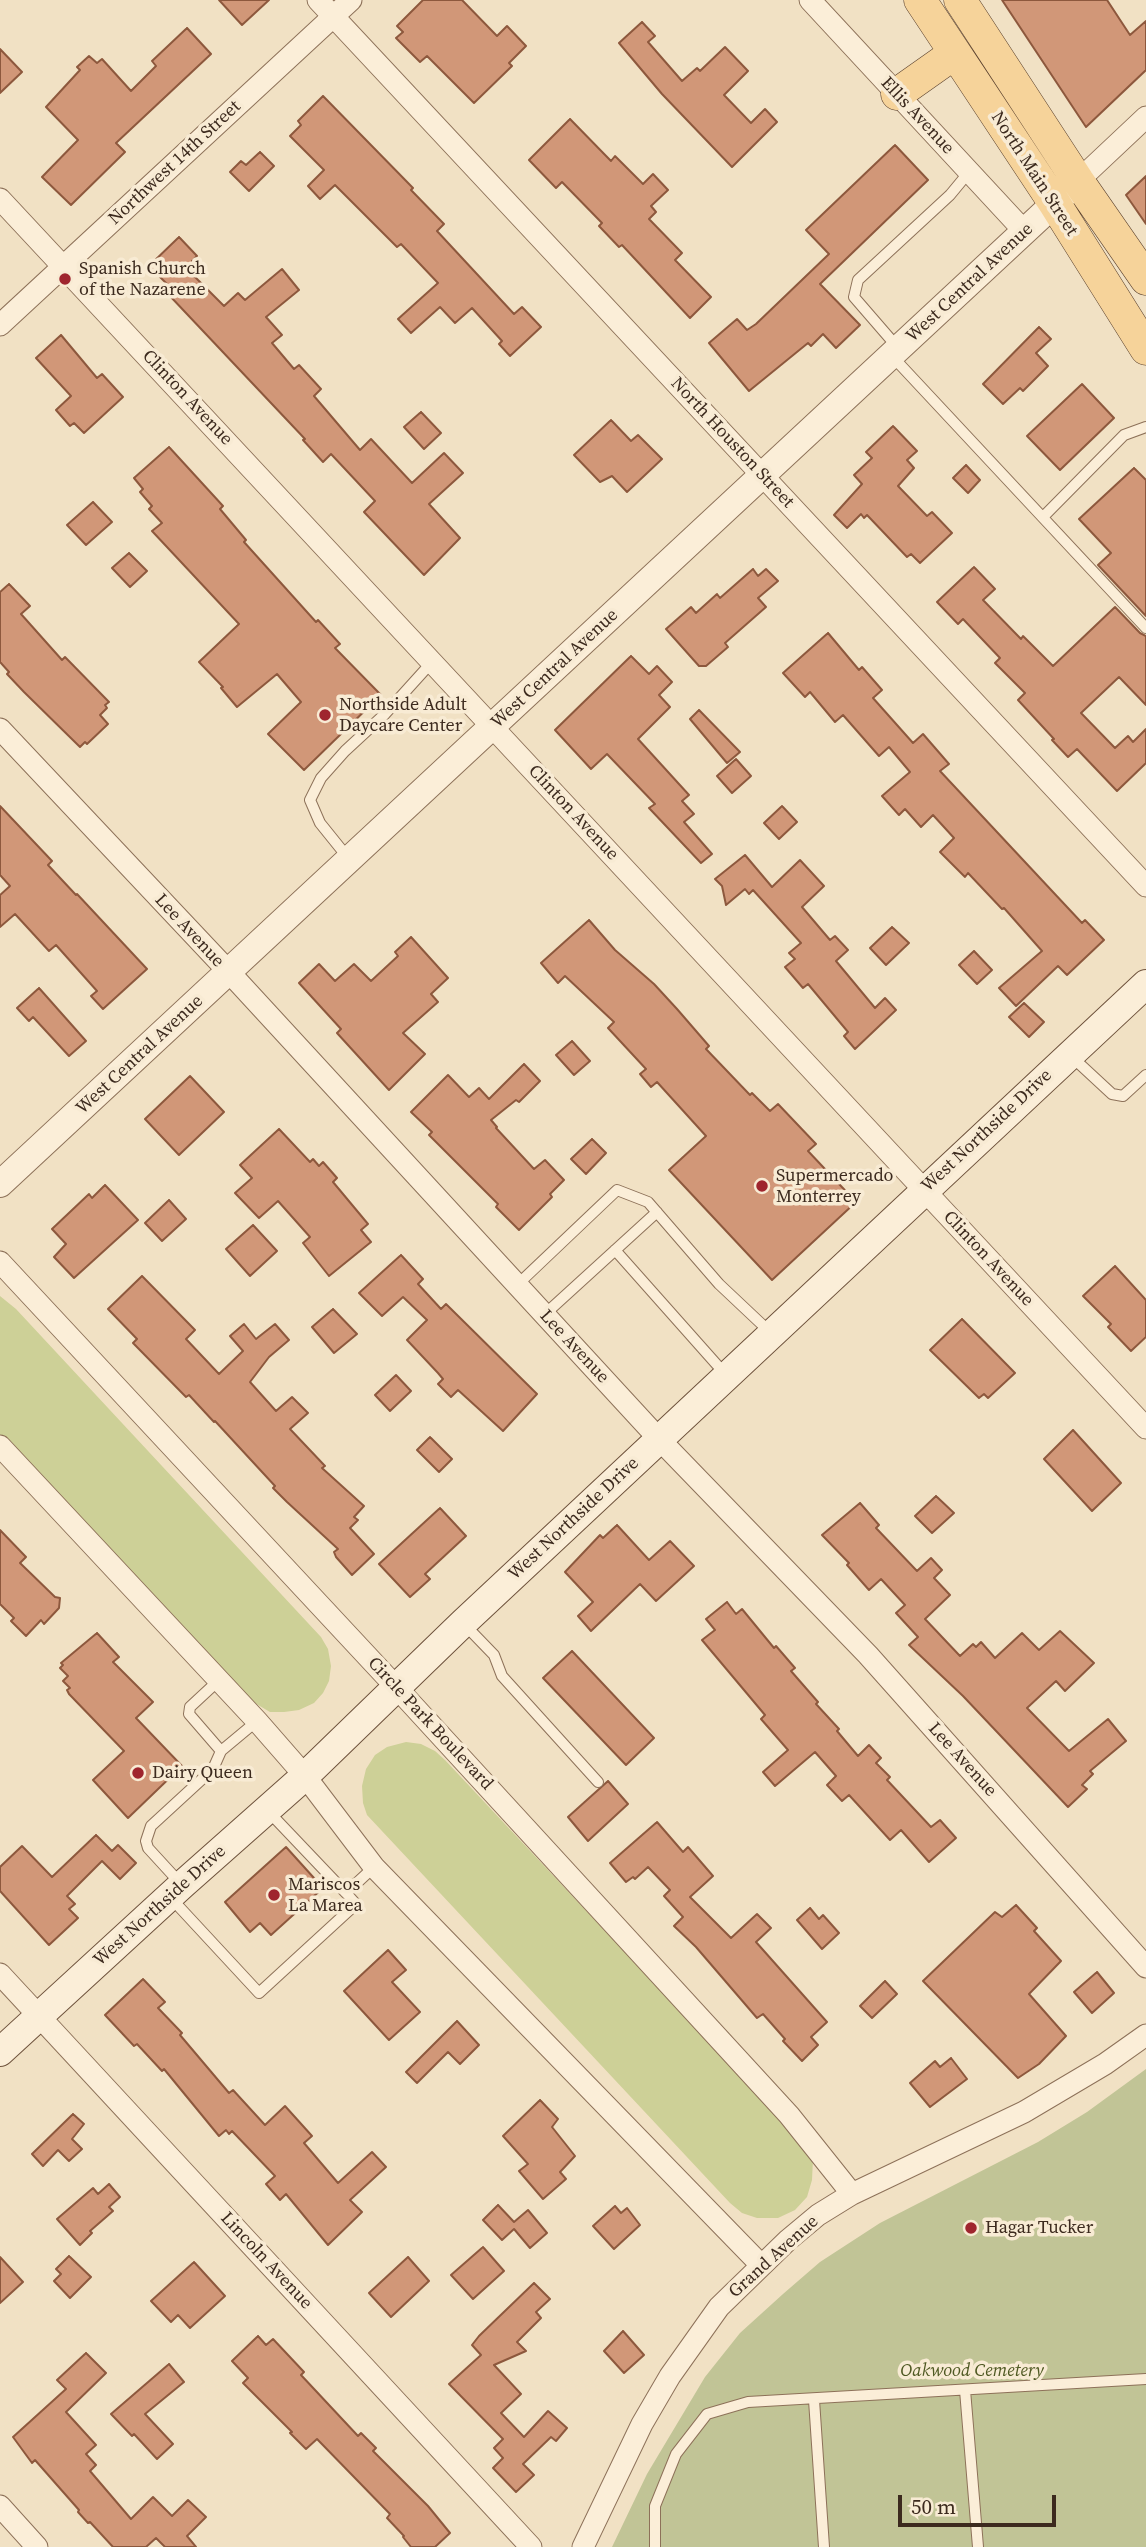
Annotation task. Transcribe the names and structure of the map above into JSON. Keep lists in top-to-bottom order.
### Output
{
  "streets": {
    "main road": ["North Main Street", "West Northside Drive"],
    "street": [
      "Ellis Avenue",
      "Northwest 14th Street",
      "West Central Avenue",
      "Clinton Avenue",
      "North Houston Street",
      "Lee Avenue",
      "Circle Park Boulevard",
      "Grand Avenue",
      "Lincoln Avenue"
    ]
  },
  "crossings": [
    ["Ellis Avenue", "West Central Avenue"],
    ["Northwest 14th Street", "Clinton Avenue"],
    ["Northwest 14th Street", "North Houston Street"],
    ["North Main Street", "West Central Avenue"],
    ["West Central Avenue", "Clinton Avenue"],
    ["West Central Avenue", "North Houston Street"],
    ["West Central Avenue", "Lee Avenue"],
    ["Clinton Avenue", "West Northside Drive"],
    ["Lee Avenue", "West Northside Drive"],
    ["West Northside Drive", "Circle Park Boulevard"],
    ["West Northside Drive", "Lincoln Avenue"],
    ["Circle Park Boulevard", "Grand Avenue"]
  ],
  "parks": ["Oakwood Cemetery"],
  "places": [
    "Spanish Church of the Nazarene",
    "Northside Adult Daycare Center",
    "Supermercado Monterrey",
    "Dairy Queen",
    "Mariscos La Marea",
    "Hagar Tucker"
  ],
  "scale_bar": "50 m"
}
